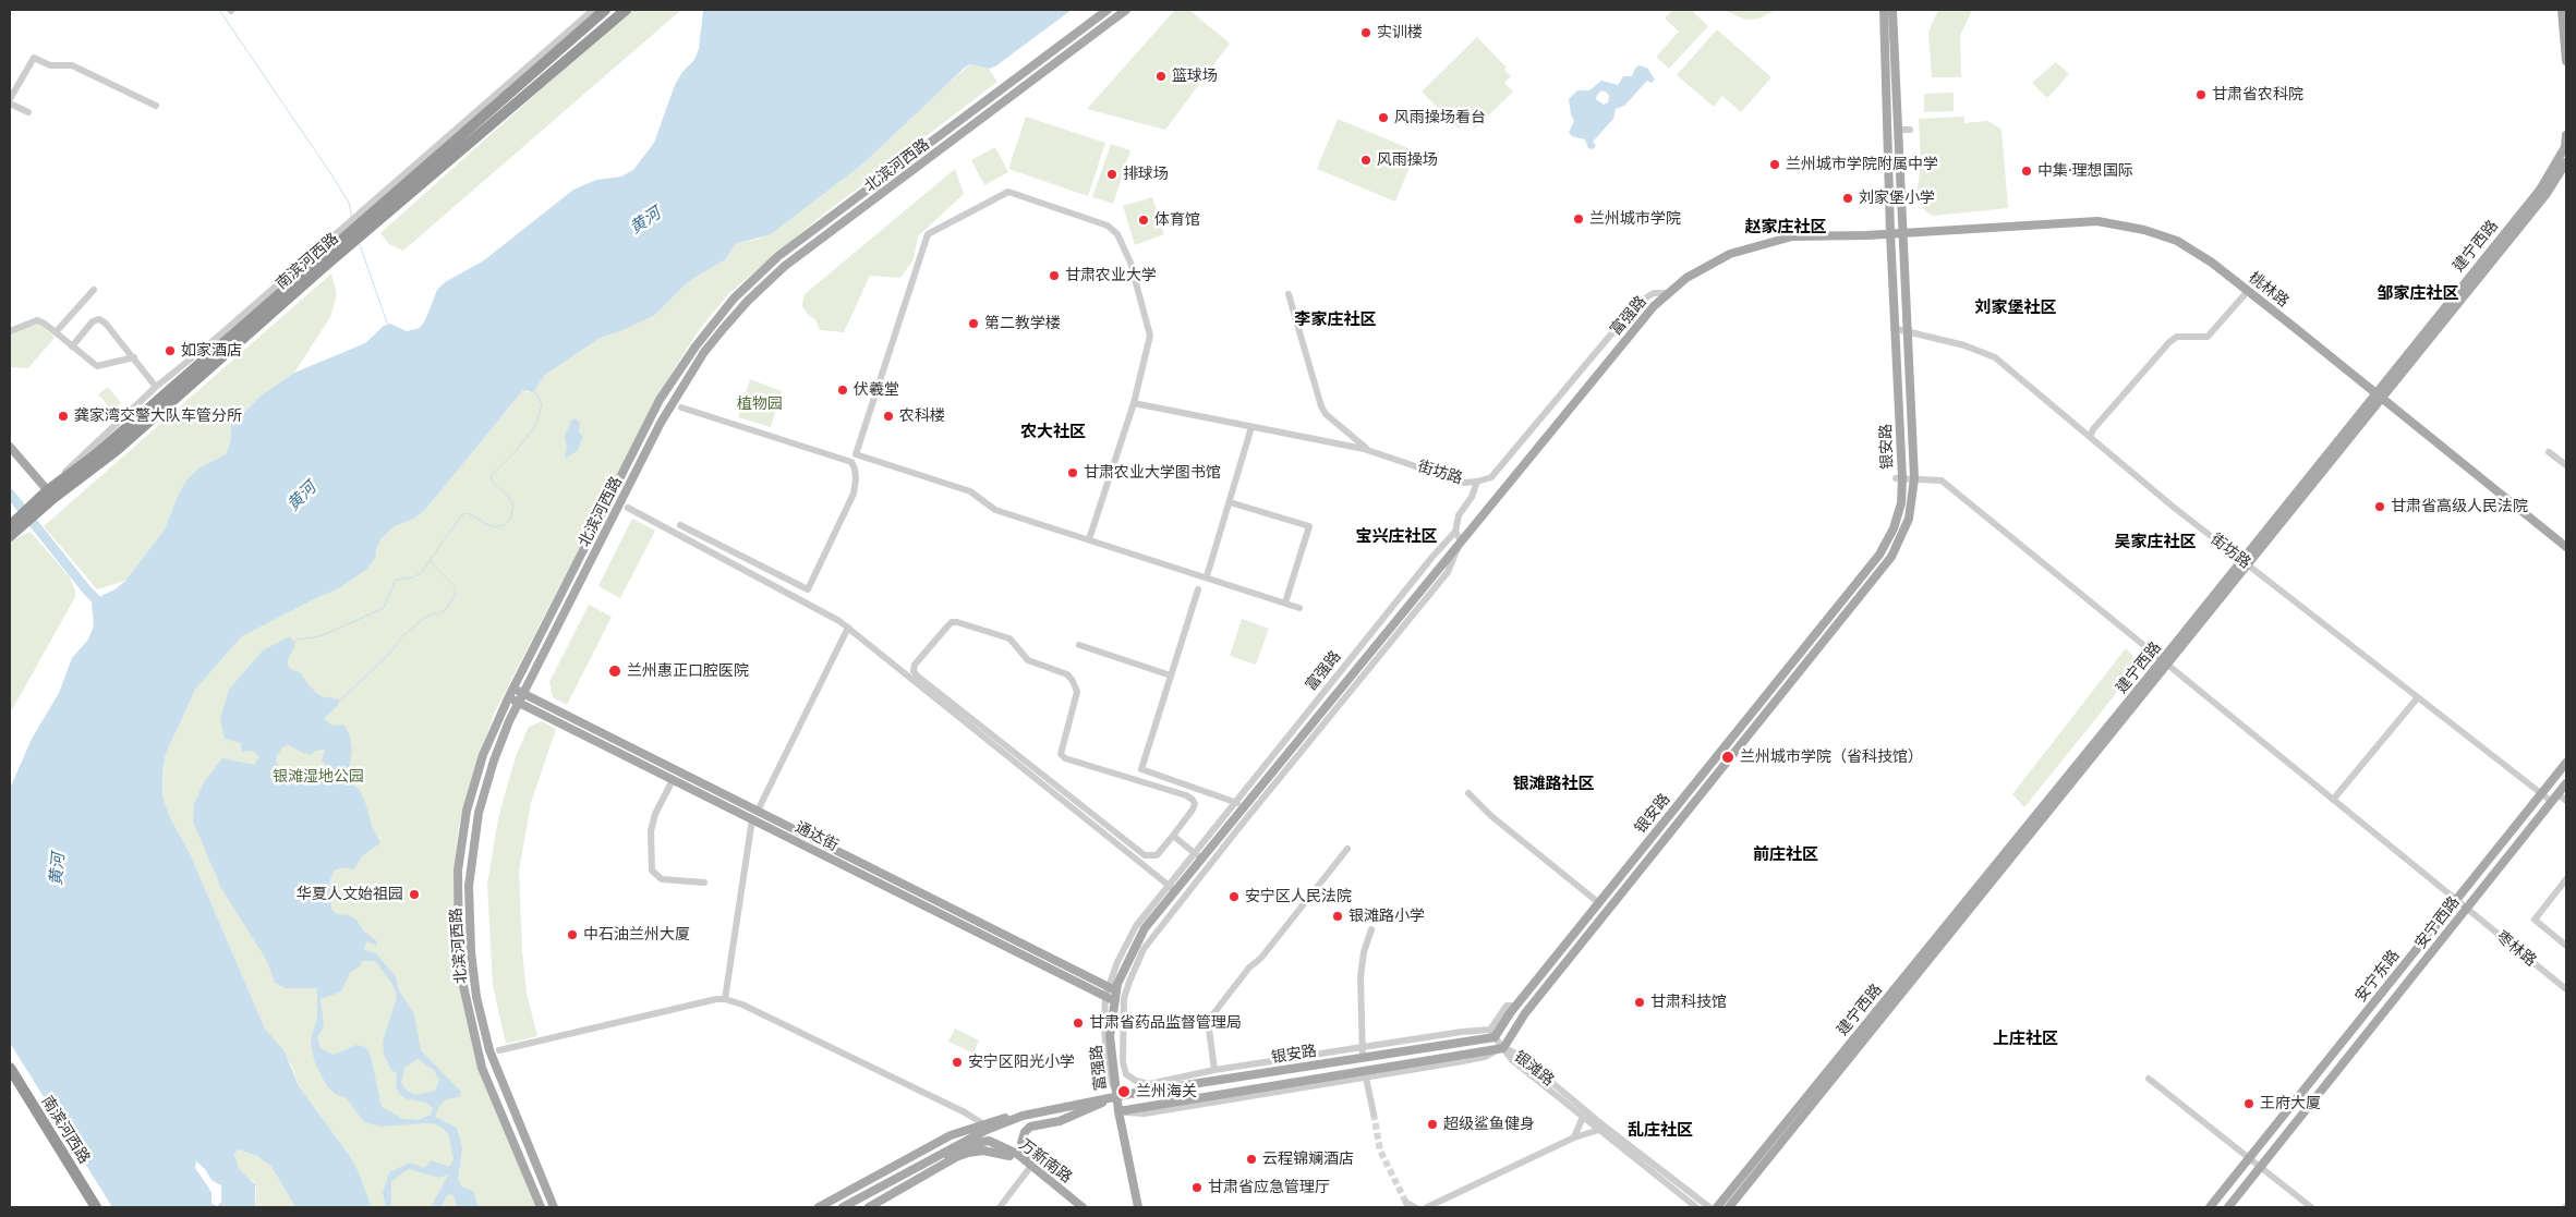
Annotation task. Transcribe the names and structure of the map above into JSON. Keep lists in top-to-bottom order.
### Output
{
  "streets": {
    "highway": ["南滨河西路"],
    "main road": [
      "北滨河西路",
      "建宁西路",
      "桃林路",
      "富强路",
      "银安路",
      "通达街",
      "安宁西路",
      "安宁东路",
      "万新南路"
    ],
    "street": ["街坊路", "枣林路", "银滩路"]
  },
  "crossings": [
    ["北滨河西路", "通达街"],
    ["建宁西路", "桃林路"],
    ["建宁西路", "街坊路"],
    ["建宁西路", "枣林路"],
    ["桃林路", "富强路"],
    ["桃林路", "银安路"],
    ["富强路", "银安路"],
    ["富强路", "街坊路"],
    ["富强路", "通达街"],
    ["银安路", "街坊路"],
    ["银安路", "枣林路"],
    ["银安路", "银滩路"],
    ["银安路", "万新南路"],
    ["街坊路", "安宁西路"],
    ["街坊路", "安宁东路"],
    ["安宁西路", "枣林路"],
    ["枣林路", "安宁东路"]
  ],
  "districts": [
    "赵家庄社区",
    "邹家庄社区",
    "刘家堡社区",
    "李家庄社区",
    "农大社区",
    "宝兴庄社区",
    "吴家庄社区",
    "银滩路社区",
    "前庄社区",
    "上庄社区",
    "乱庄社区"
  ],
  "water": ["黄河"],
  "parks": ["植物园", "银滩湿地公园"],
  "places": [
    "实训楼",
    "篮球场",
    "甘肃省农科院",
    "风雨操场看台",
    "风雨操场",
    "兰州城市学院附属中学",
    "中集·理想国际",
    "排球场",
    "刘家堡小学",
    "兰州城市学院",
    "体育馆",
    "甘肃农业大学",
    "第二教学楼",
    "如家酒店",
    "伏羲堂",
    "龚家湾交警大队车管分所",
    "农科楼",
    "甘肃农业大学图书馆",
    "甘肃省高级人民法院",
    "兰州惠正口腔医院",
    "兰州城市学院（省科技馆）",
    "华夏人文始祖园",
    "安宁区人民法院",
    "银滩路小学",
    "中石油兰州大厦",
    "甘肃科技馆",
    "甘肃省药品监督管理局",
    "安宁区阳光小学",
    "兰州海关",
    "王府大厦",
    "超级鲨鱼健身",
    "云程锦斓酒店",
    "甘肃省应急管理厅"
  ]
}
